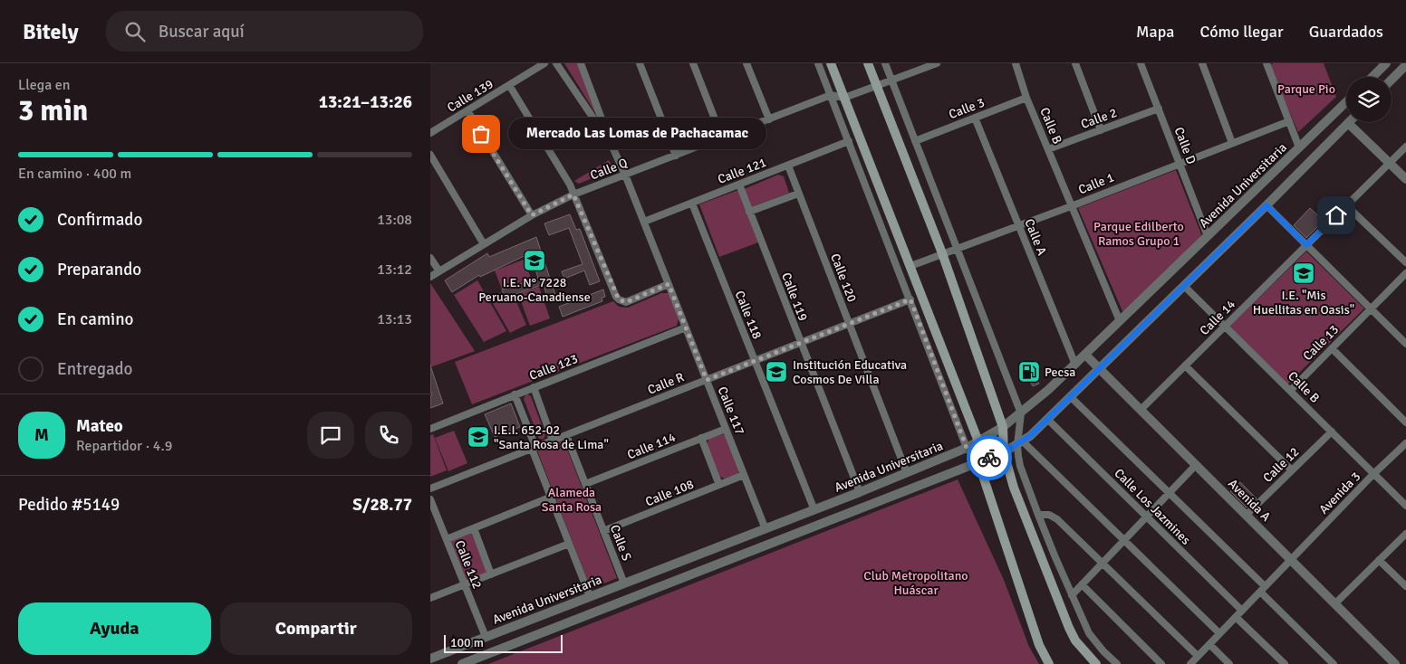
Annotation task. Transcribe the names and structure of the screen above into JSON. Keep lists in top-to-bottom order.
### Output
{
  "streets": {
    "street": [
      "Calle 139",
      "Calle 3",
      "Calle 2",
      "Calle B",
      "Calle D",
      "Calle Q",
      "Calle 121",
      "Calle 1",
      "Avenida Universitaria",
      "Calle A",
      "Calle 120",
      "Calle 119",
      "Calle 118",
      "Calle 14",
      "Calle 13",
      "Calle 123",
      "Calle R",
      "Calle 117",
      "Calle 114",
      "Calle 12",
      "Calle 108",
      "Avenida 3",
      "Avenida A",
      "Calle Los Jazmines",
      "Calle S",
      "Calle 112"
    ]
  },
  "crossings": [
    ["Calle 3", "Calle B"],
    ["Calle 3", "Calle A"],
    ["Calle 2", "Calle B"],
    ["Calle 2", "Calle D"],
    ["Calle B", "Calle 1"],
    ["Calle B", "Avenida Universitaria"],
    ["Calle B", "Calle 14"],
    ["Calle B", "Calle 13"],
    ["Calle B", "Calle 12"],
    ["Calle B", "Avenida 3"],
    ["Calle D", "Calle 1"],
    ["Calle D", "Avenida Universitaria"],
    ["Calle Q", "Calle 117"],
    ["Calle 121", "Calle 120"],
    ["Calle 121", "Calle 119"],
    ["Calle 121", "Calle 118"],
    ["Calle 121", "Calle 117"],
    ["Calle 1", "Calle A"],
    ["Avenida Universitaria", "Calle A"],
    ["Avenida Universitaria", "Calle 120"],
    ["Avenida Universitaria", "Calle 119"],
    ["Avenida Universitaria", "Calle 118"],
    ["Avenida Universitaria", "Calle 117"],
    ["Avenida Universitaria", "Avenida A"],
    ["Avenida Universitaria", "Calle S"],
    ["Avenida Universitaria", "Calle 112"],
    ["Calle 120", "Calle R"],
    ["Calle 119", "Calle R"],
    ["Calle 118", "Calle R"],
    ["Calle 14", "Avenida A"],
    ["Calle 123", "Calle 117"],
    ["Calle R", "Calle 117"],
    ["Calle R", "Calle S"],
    ["Calle 117", "Calle 114"],
    ["Calle 117", "Calle 108"],
    ["Calle 114", "Calle S"],
    ["Calle 12", "Avenida A"],
    ["Calle 108", "Calle S"],
    ["Avenida 3", "Avenida A"],
    ["Avenida 3", "Calle Los Jazmines"]
  ],
  "parks": [
    "Parque Pio",
    "Parque Edilberto Ramos Grupo 1",
    "Alameda Santa Rosa",
    "Club Metropolitano Huáscar"
  ],
  "places": {
    "other": ["Mercado Las Lomas de Pachacamac"],
    "school or university": [
      "I.E. N° 7228 Peruano-Canadiense",
      "I.E. \"Mis Huellitas en Oasis\"",
      "Institución Educativa Cosmos De Villa",
      "I.E.I. 652-02 \"Santa Rosa de Lima\""
    ],
    "fuel station": ["Pecsa"]
  },
  "scale_bar": "100 m",
  "page": {
    "header": "Bitely",
    "search": "Buscar aquí",
    "nav": ["Mapa", "Cómo llegar", "Guardados"],
    "heading": ["3 min", "Llega en", "13:21–13:26"],
    "panel": [
      "Mateo",
      "Repartidor · 4.9",
      "Pedido #5149",
      "S/28.77"
    ],
    "bubble": "Mercado Las Lomas de Pachacamac",
    "bar": "En camino · 400 m",
    "list": [
      ["Confirmado", "13:08"],
      ["Preparando", "13:12"],
      ["En camino", "13:13"],
      "Entregado"
    ],
    "round": "M",
    "buttons": ["Ayuda", "Compartir"],
    "scale": "100 m"
  }
}
